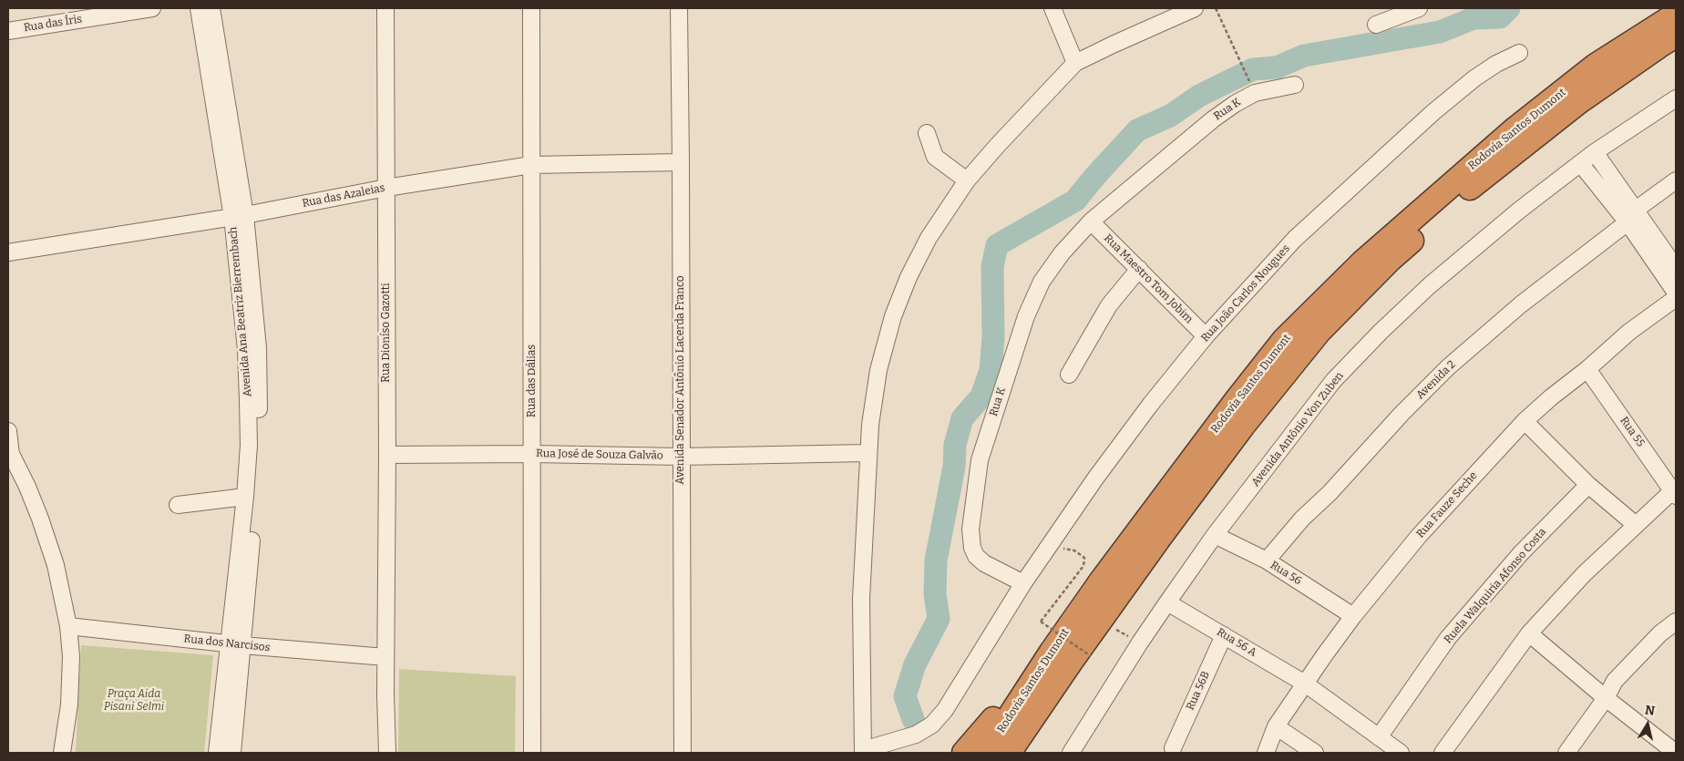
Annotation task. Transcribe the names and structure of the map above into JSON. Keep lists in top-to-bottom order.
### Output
{
  "streets": {
    "highway": ["Rodovia Santos Dumont"],
    "street": [
      "Rua das Íris",
      "Rua K",
      "Rua das Azaleias",
      "Rua Maestro Tom Jobim",
      "Rua João Carlos Nougues",
      "Avenida Ana Beatriz Bierrembach",
      "Rua Dioníso Gazotti",
      "Avenida Senador Antônio Lacerda Franco",
      "Avenida 2",
      "Rua das Dálias",
      "Avenida Antônio Von Zuben",
      "Rua 55",
      "Rua José de Souza Galvão",
      "Rua Fauze Seche",
      "Rua 56",
      "Ruela Walquiria Afonso Costa",
      "Rua 56 A",
      "Rua dos Narcisos",
      "Rua 56B"
    ]
  },
  "crossings": [
    ["Rua K", "Rua Maestro Tom Jobim"],
    ["Rua K", "Rua João Carlos Nougues"],
    ["Rua das Azaleias", "Avenida Ana Beatriz Bierrembach"],
    ["Rua das Azaleias", "Rua Dioníso Gazotti"],
    ["Rua das Azaleias", "Avenida Senador Antônio Lacerda Franco"],
    ["Rua das Azaleias", "Rua das Dálias"],
    ["Rua Maestro Tom Jobim", "Rua João Carlos Nougues"],
    ["Avenida Ana Beatriz Bierrembach", "Rua dos Narcisos"],
    ["Rua Dioníso Gazotti", "Rua José de Souza Galvão"],
    ["Rua Dioníso Gazotti", "Rua dos Narcisos"],
    ["Avenida Senador Antônio Lacerda Franco", "Rua José de Souza Galvão"],
    ["Avenida 2", "Rua 56"],
    ["Rua das Dálias", "Rua José de Souza Galvão"],
    ["Avenida Antônio Von Zuben", "Rua 56"],
    ["Avenida Antônio Von Zuben", "Rua 56 A"],
    ["Rua 55", "Rua Fauze Seche"],
    ["Rua Fauze Seche", "Rua 56"],
    ["Rua Fauze Seche", "Rua 56 A"],
    ["Ruela Walquiria Afonso Costa", "Rua 56 A"],
    ["Rua 56 A", "Rua 56B"]
  ],
  "parks": ["Praça Aida Pisani Selmi"],
  "north": "top"
}
